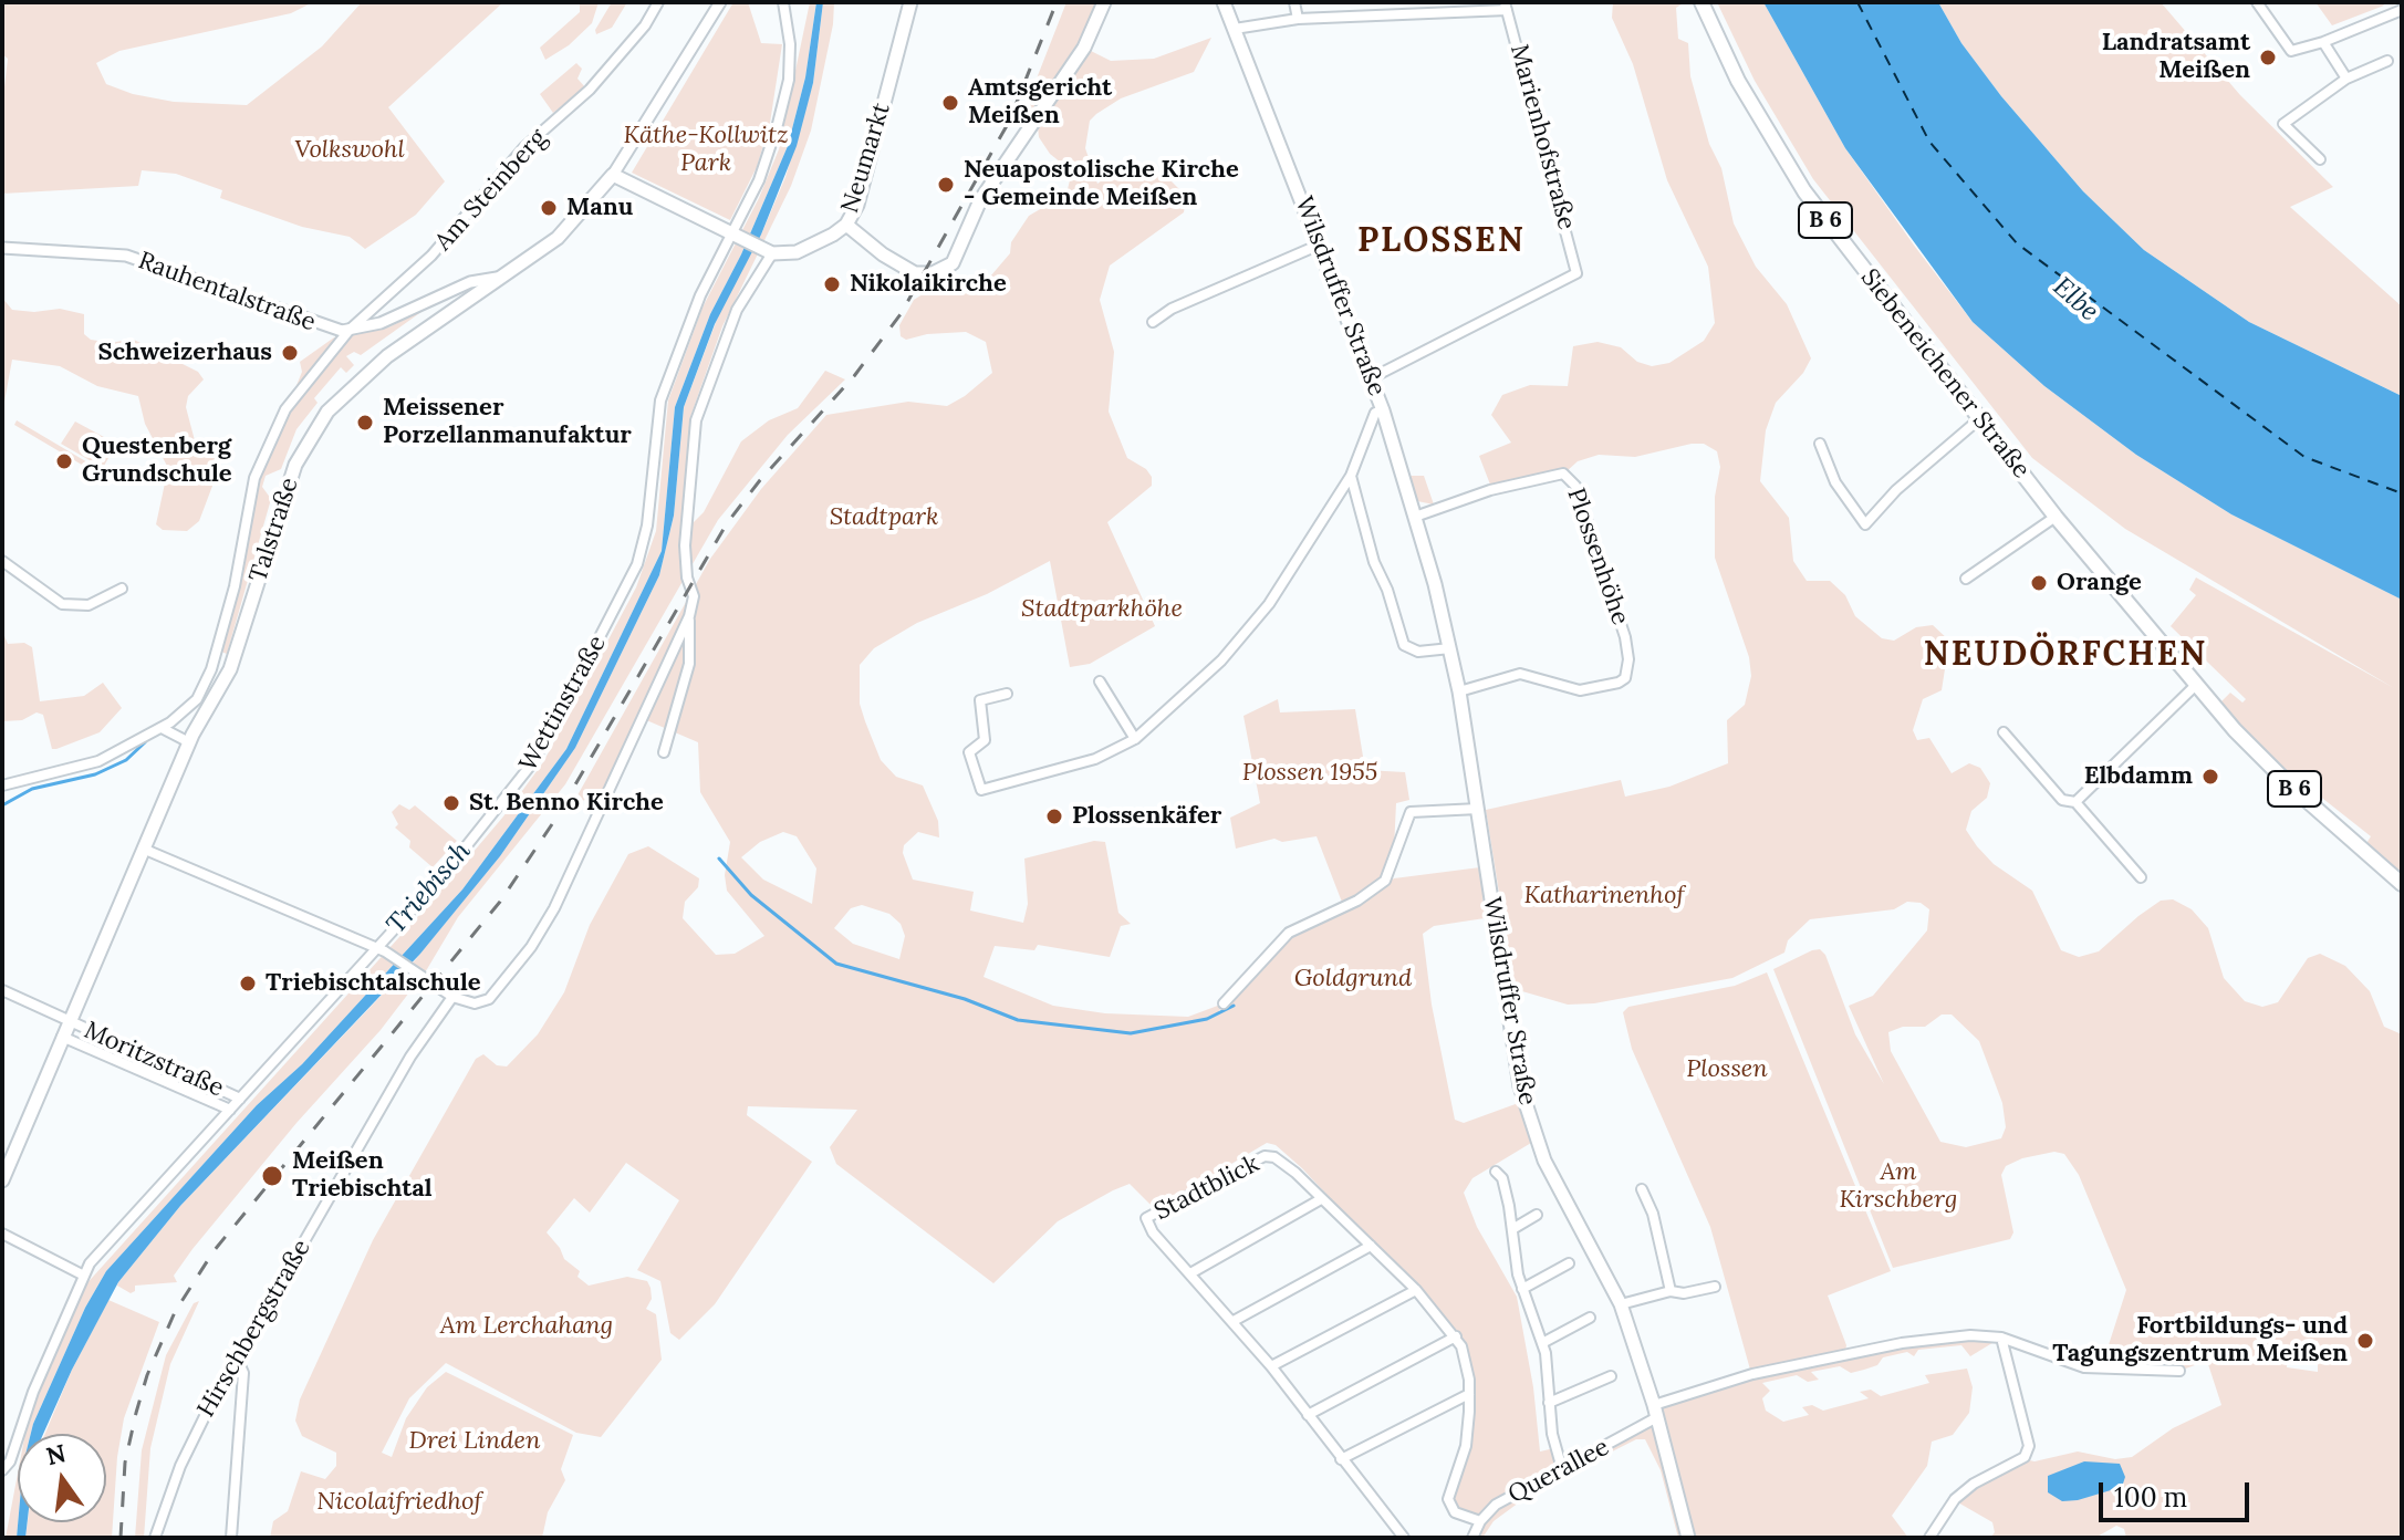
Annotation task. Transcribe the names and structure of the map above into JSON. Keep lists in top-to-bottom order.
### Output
{
  "streets": {
    "main road": [
      "Neumarkt",
      "B 6",
      "Wilsdruffer Straße",
      "Siebeneichener Straße",
      "Talstraße"
    ],
    "street": [
      "Marienhofstraße",
      "Am Steinberg",
      "Rauhentalstraße",
      "Plossenhöhe",
      "Wettinstraße",
      "Moritzstraße",
      "Stadtblick",
      "Hirschbergstraße",
      "Querallee"
    ]
  },
  "crossings": [
    ["Marienhofstraße", "Wilsdruffer Straße"],
    ["Am Steinberg", "Rauhentalstraße"],
    ["Am Steinberg", "Talstraße"],
    ["Rauhentalstraße", "Talstraße"],
    ["Wilsdruffer Straße", "Plossenhöhe"],
    ["Wilsdruffer Straße", "Querallee"],
    ["Talstraße", "Moritzstraße"],
    ["Wettinstraße", "Moritzstraße"],
    ["Stadtblick", "Querallee"]
  ],
  "districts": ["PLOSSEN", "NEUDÖRFCHEN"],
  "water": ["Elbe", "Triebisch"],
  "parks": [
    "Käthe-Kollwitz Park",
    "Volkswohl",
    "Stadtpark",
    "Stadtparkhöhe",
    "Plossen 1955",
    "Katharinenhof",
    "Goldgrund",
    "Plossen",
    "Am Kirschberg",
    "Am Lerchahang",
    "Drei Linden",
    "Nicolaifriedhof"
  ],
  "places": [
    "Landratsamt Meißen",
    "Amtsgericht Meißen",
    "Neuapostolische Kirche - Gemeinde Meißen",
    "Manu",
    "Nikolaikirche",
    "Schweizerhaus",
    "Meissener Porzellanmanufaktur",
    "Questenberg Grundschule",
    "Orange",
    "Elbdamm",
    "St. Benno Kirche",
    "Plossenkäfer",
    "Triebischtalschule",
    "Meißen Triebischtal",
    "Fortbildungs- und Tagungszentrum Meißen"
  ],
  "scale_bar": "100 m",
  "north": "top"
}
